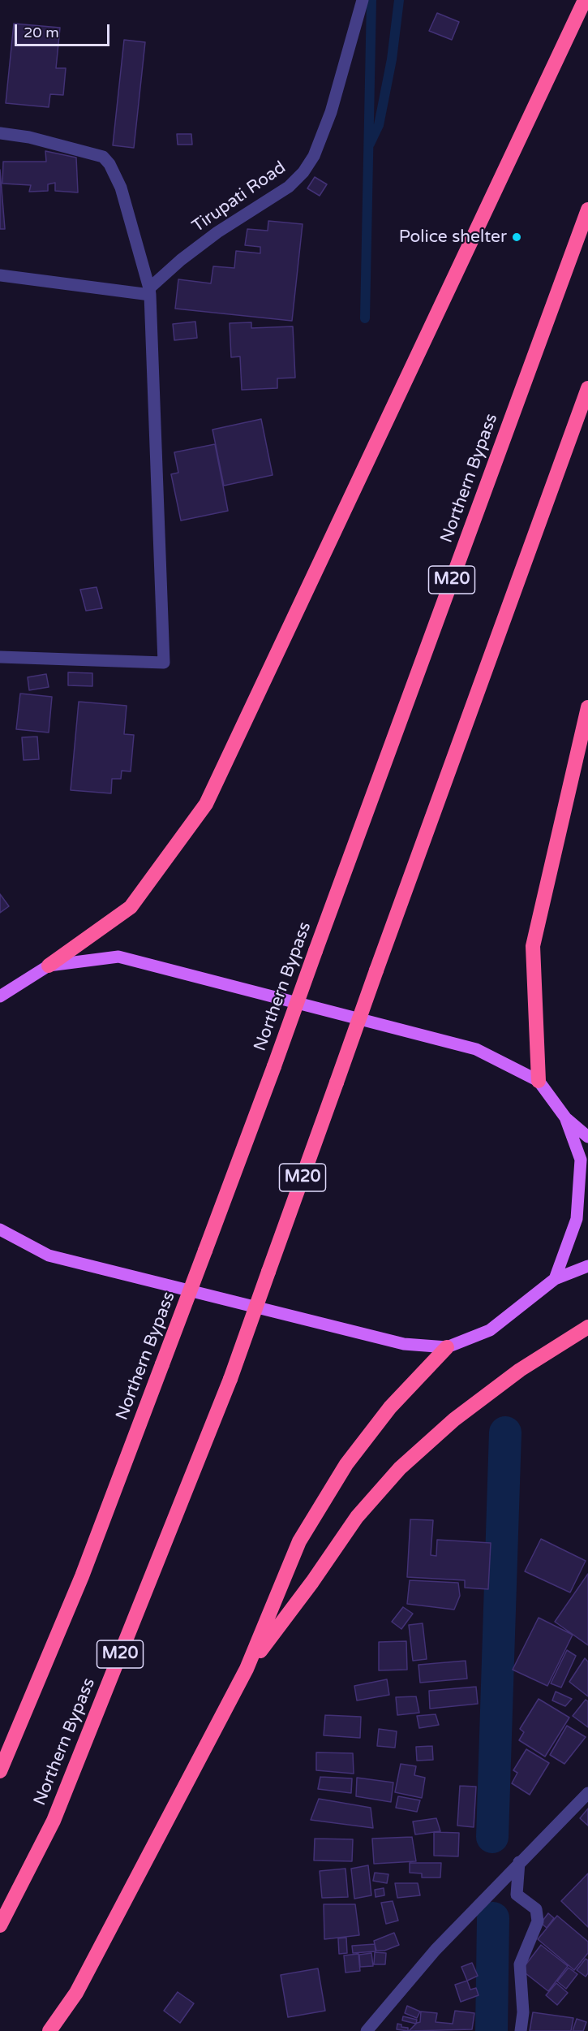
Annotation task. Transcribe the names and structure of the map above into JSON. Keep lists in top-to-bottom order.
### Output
{
  "streets": {
    "highway": ["Northern Bypass", "M20"],
    "street": ["Tirupati Road"]
  },
  "places": ["Police shelter"],
  "scale_bar": "20 m"
}
